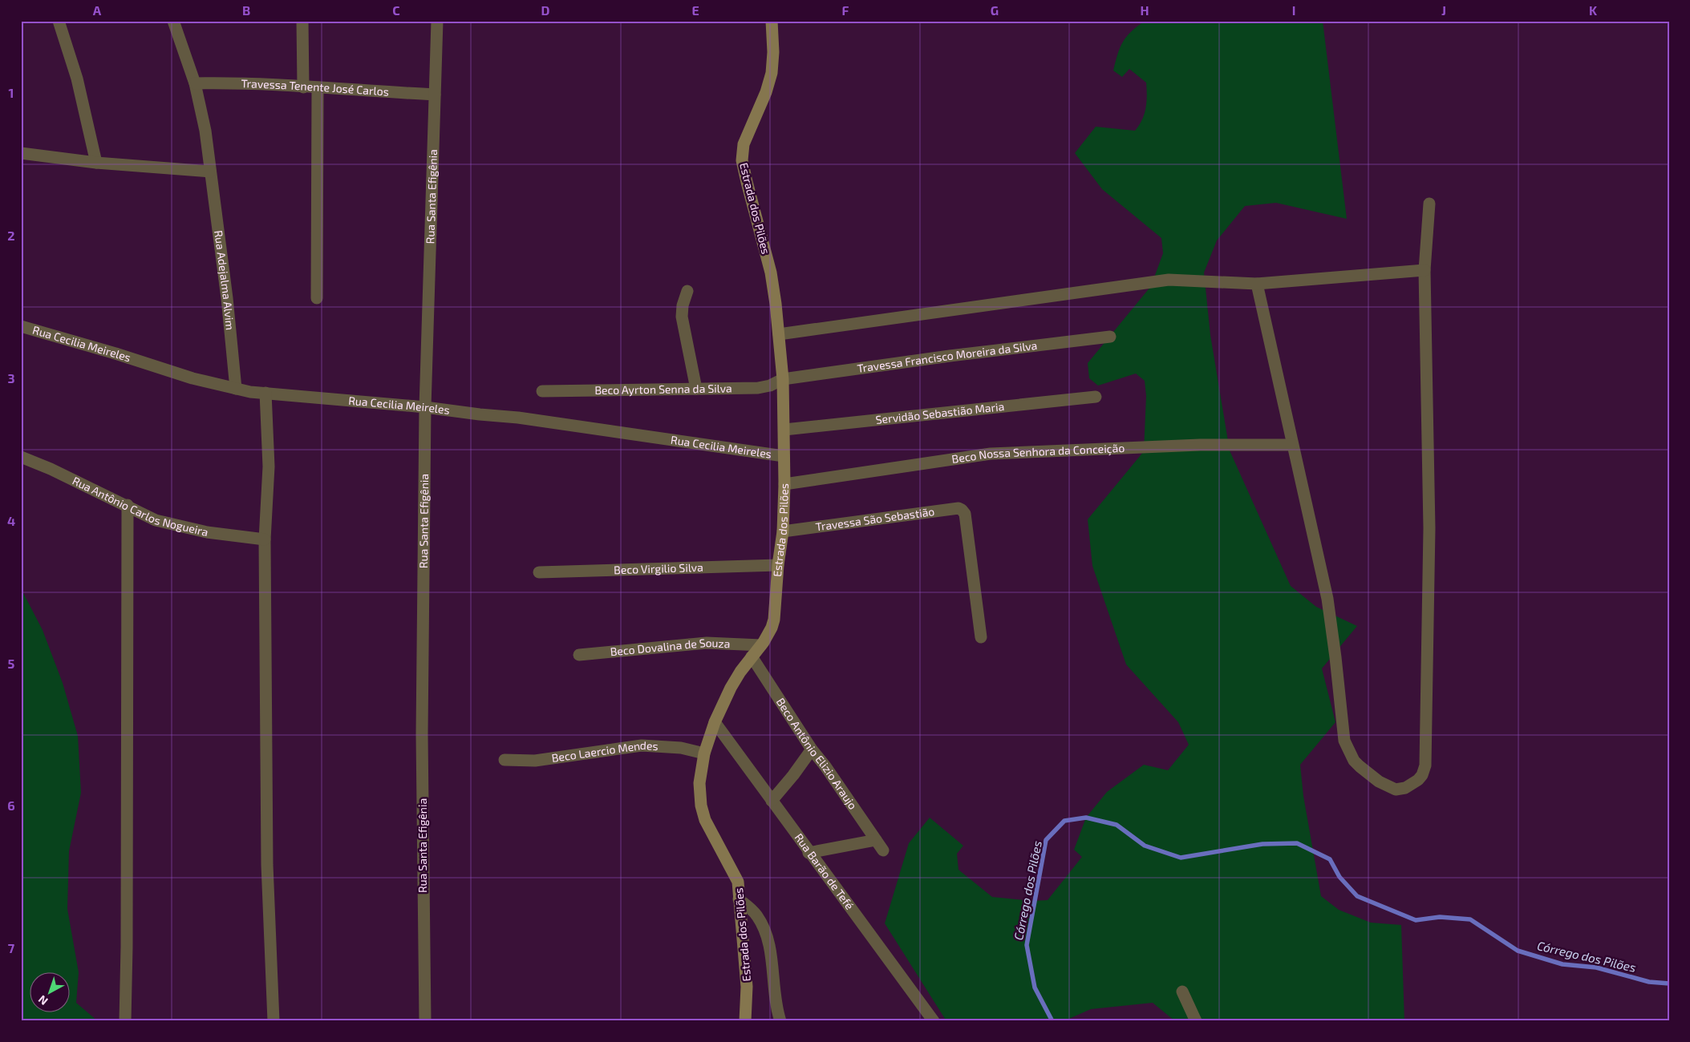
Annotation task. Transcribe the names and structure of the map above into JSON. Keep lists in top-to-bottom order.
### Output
{
  "streets": {
    "street": [
      "Travessa Tenente José Carlos",
      "Rua Santa Efigênia",
      "Estrada dos Pilões",
      "Rua Adejalma Alvim",
      "Rua Cecilia Meireles",
      "Travessa Francisco Moreira da Silva",
      "Beco Ayrton Senna da Silva",
      "Servidão Sebastião Maria",
      "Beco Nossa Senhora da Conceição",
      "Rua Antônio Carlos Nogueira",
      "Travessa São Sebastião",
      "Beco Virgilio Silva",
      "Beco Dovalina de Souza",
      "Beco Laercio Mendes",
      "Beco Antônio Elizio Araujo",
      "Rua Barão de Tefé"
    ]
  },
  "crossings": [
    ["Travessa Tenente José Carlos", "Rua Santa Efigênia"],
    ["Travessa Tenente José Carlos", "Rua Adejalma Alvim"],
    ["Rua Santa Efigênia", "Rua Cecilia Meireles"],
    ["Estrada dos Pilões", "Rua Cecilia Meireles"],
    ["Estrada dos Pilões", "Travessa Francisco Moreira da Silva"],
    ["Estrada dos Pilões", "Beco Ayrton Senna da Silva"],
    ["Estrada dos Pilões", "Servidão Sebastião Maria"],
    ["Estrada dos Pilões", "Beco Nossa Senhora da Conceição"],
    ["Estrada dos Pilões", "Travessa São Sebastião"],
    ["Estrada dos Pilões", "Beco Virgilio Silva"],
    ["Estrada dos Pilões", "Beco Dovalina de Souza"],
    ["Estrada dos Pilões", "Beco Laercio Mendes"],
    ["Estrada dos Pilões", "Beco Antônio Elizio Araujo"],
    ["Estrada dos Pilões", "Rua Barão de Tefé"],
    ["Rua Adejalma Alvim", "Rua Cecilia Meireles"],
    ["Travessa Francisco Moreira da Silva", "Beco Ayrton Senna da Silva"]
  ],
  "water": ["Córrego dos Pilões"],
  "north": "bottom left",
  "grid": {
    "columns": [
      "A",
      "B",
      "C",
      "D",
      "E",
      "F",
      "G",
      "H",
      "I",
      "J",
      "K"
    ],
    "rows": [
      "1",
      "2",
      "3",
      "4",
      "5",
      "6",
      "7"
    ]
  }
}
